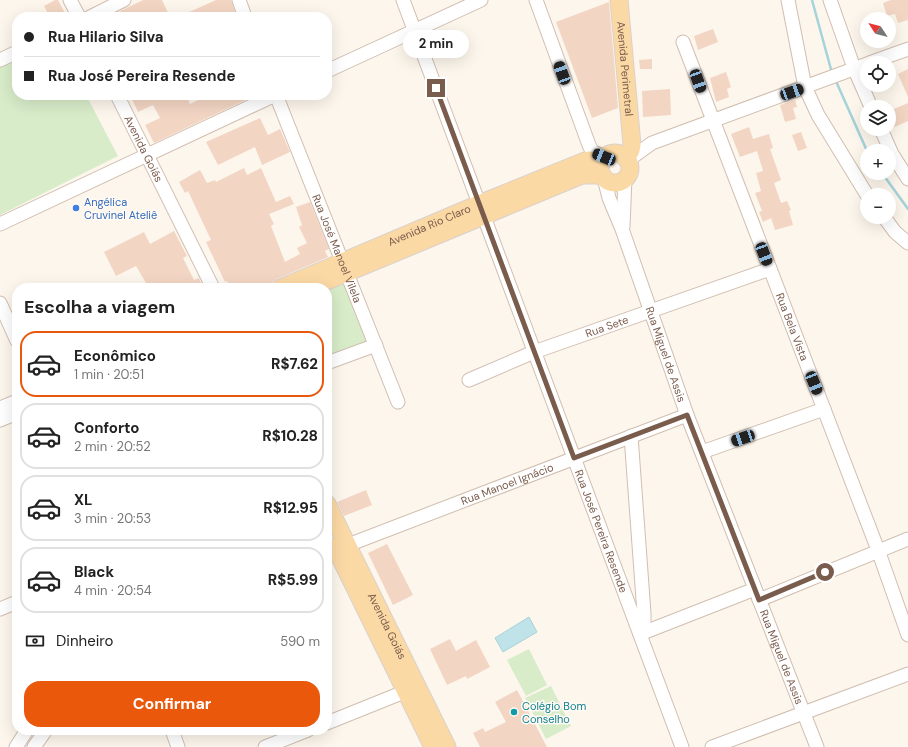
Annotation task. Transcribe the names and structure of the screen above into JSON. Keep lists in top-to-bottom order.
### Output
{
  "streets": {
    "main road": ["Avenida Perimetral", "Avenida Goiás", "Avenida Rio Claro"],
    "street": [
      "Rua José Manoel Vilela",
      "Rua Sete",
      "Rua Bela Vista",
      "Rua Miguel de Assis",
      "Rua Manoel Ignácio",
      "Rua José Pereira Resende"
    ]
  },
  "crossings": [
    ["Avenida Perimetral", "Avenida Rio Claro"],
    ["Avenida Perimetral", "Rua Miguel de Assis"],
    ["Avenida Goiás", "Rua Manoel Ignácio"],
    ["Avenida Rio Claro", "Rua José Manoel Vilela"],
    ["Avenida Rio Claro", "Rua Miguel de Assis"],
    ["Avenida Rio Claro", "Rua José Pereira Resende"],
    ["Rua Sete", "Rua Bela Vista"],
    ["Rua Sete", "Rua Miguel de Assis"],
    ["Rua Sete", "Rua José Pereira Resende"],
    ["Rua Miguel de Assis", "Rua Manoel Ignácio"],
    ["Rua Manoel Ignácio", "Rua José Pereira Resende"]
  ],
  "places": ["Angélica Cruvinel Ateliê", "Colégio Bom Conselho"],
  "north": "top left",
  "page": {
    "map_buttons": ["+", "−"],
    "banner": ["Rua Hilario Silva", "Rua José Pereira Resende"],
    "bubble": "2 min",
    "heading": "Escolha a viagem",
    "list": [
      {
        "name": "Econômico",
        "note": "1 min · 20:51",
        "value": "R$7.62"
      },
      {
        "name": "Conforto",
        "note": "2 min · 20:52",
        "value": "R$10.28"
      },
      {
        "name": "XL",
        "note": "3 min · 20:53",
        "value": "R$12.95"
      },
      {
        "name": "Black",
        "note": "4 min · 20:54",
        "value": "R$5.99"
      }
    ],
    "pay": ["Dinheiro", "590 m"],
    "buttons": "Confirmar"
  }
}
